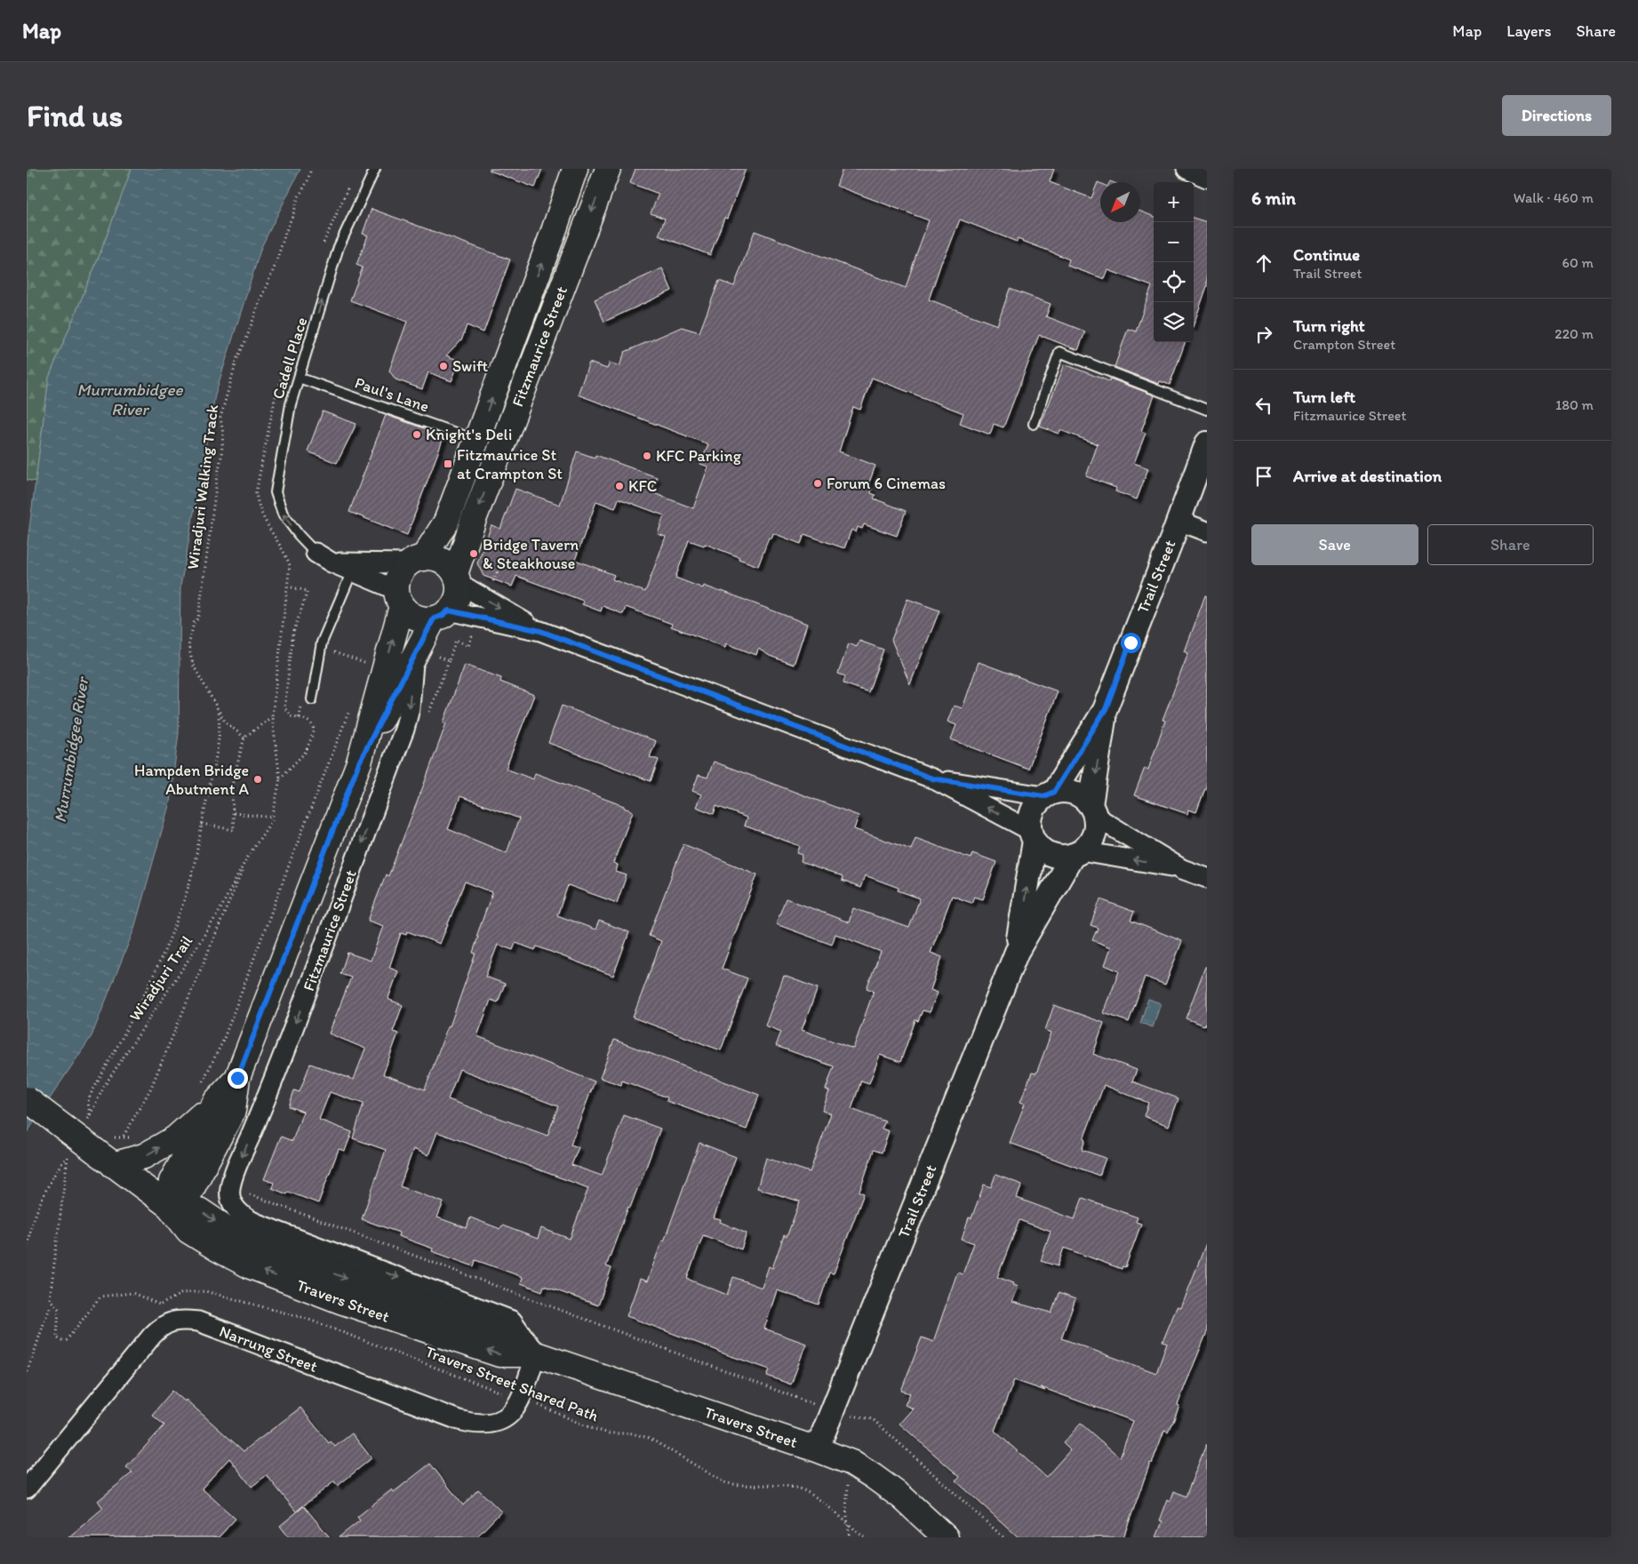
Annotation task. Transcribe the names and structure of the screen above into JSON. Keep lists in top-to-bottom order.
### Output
{
  "streets": {
    "main road": ["Fitzmaurice Street", "Travers Street"],
    "street": ["Trail Street", "Narrung Street"],
    "lane": ["Cadell Place", "Paul's Lane"],
    "path": ["Wiradjuri Walking Track", "Wiradjuri Trail", "Travers Street Shared Path"]
  },
  "crossings": [
    ["Fitzmaurice Street", "Paul's Lane"],
    ["Fitzmaurice Street", "Travers Street"],
    ["Cadell Place", "Paul's Lane"],
    ["Wiradjuri Walking Track", "Wiradjuri Trail"],
    ["Trail Street", "Travers Street"],
    ["Travers Street", "Narrung Street"],
    ["Narrung Street", "Travers Street Shared Path"]
  ],
  "one_way": ["Cadell Place"],
  "water": ["Murrumbidgee River"],
  "places": {
    "other": [
      "Swift",
      "Knight's Deli",
      "KFC Parking",
      "Forum 6 Cinemas",
      "KFC",
      "Bridge Tavern & Steakhouse",
      "Hampden Bridge Abutment A"
    ],
    "transit": ["Fitzmaurice St at Crampton St"]
  },
  "north": "bottom left",
  "page": {
    "header": "Map",
    "nav": ["Map", "Layers", "Share"],
    "buttons": [
      "Directions",
      ["Save", "Share"]
    ],
    "title": "Find us",
    "heading": ["6 min", "Walk · 460 m"],
    "map_buttons": ["+", "−"],
    "list": [
      ["Continue", "Trail Street", "60 m"],
      ["Turn right", "Crampton Street", "220 m"],
      ["Turn left", "Fitzmaurice Street", "180 m"],
      "Arrive at destination"
    ]
  }
}
